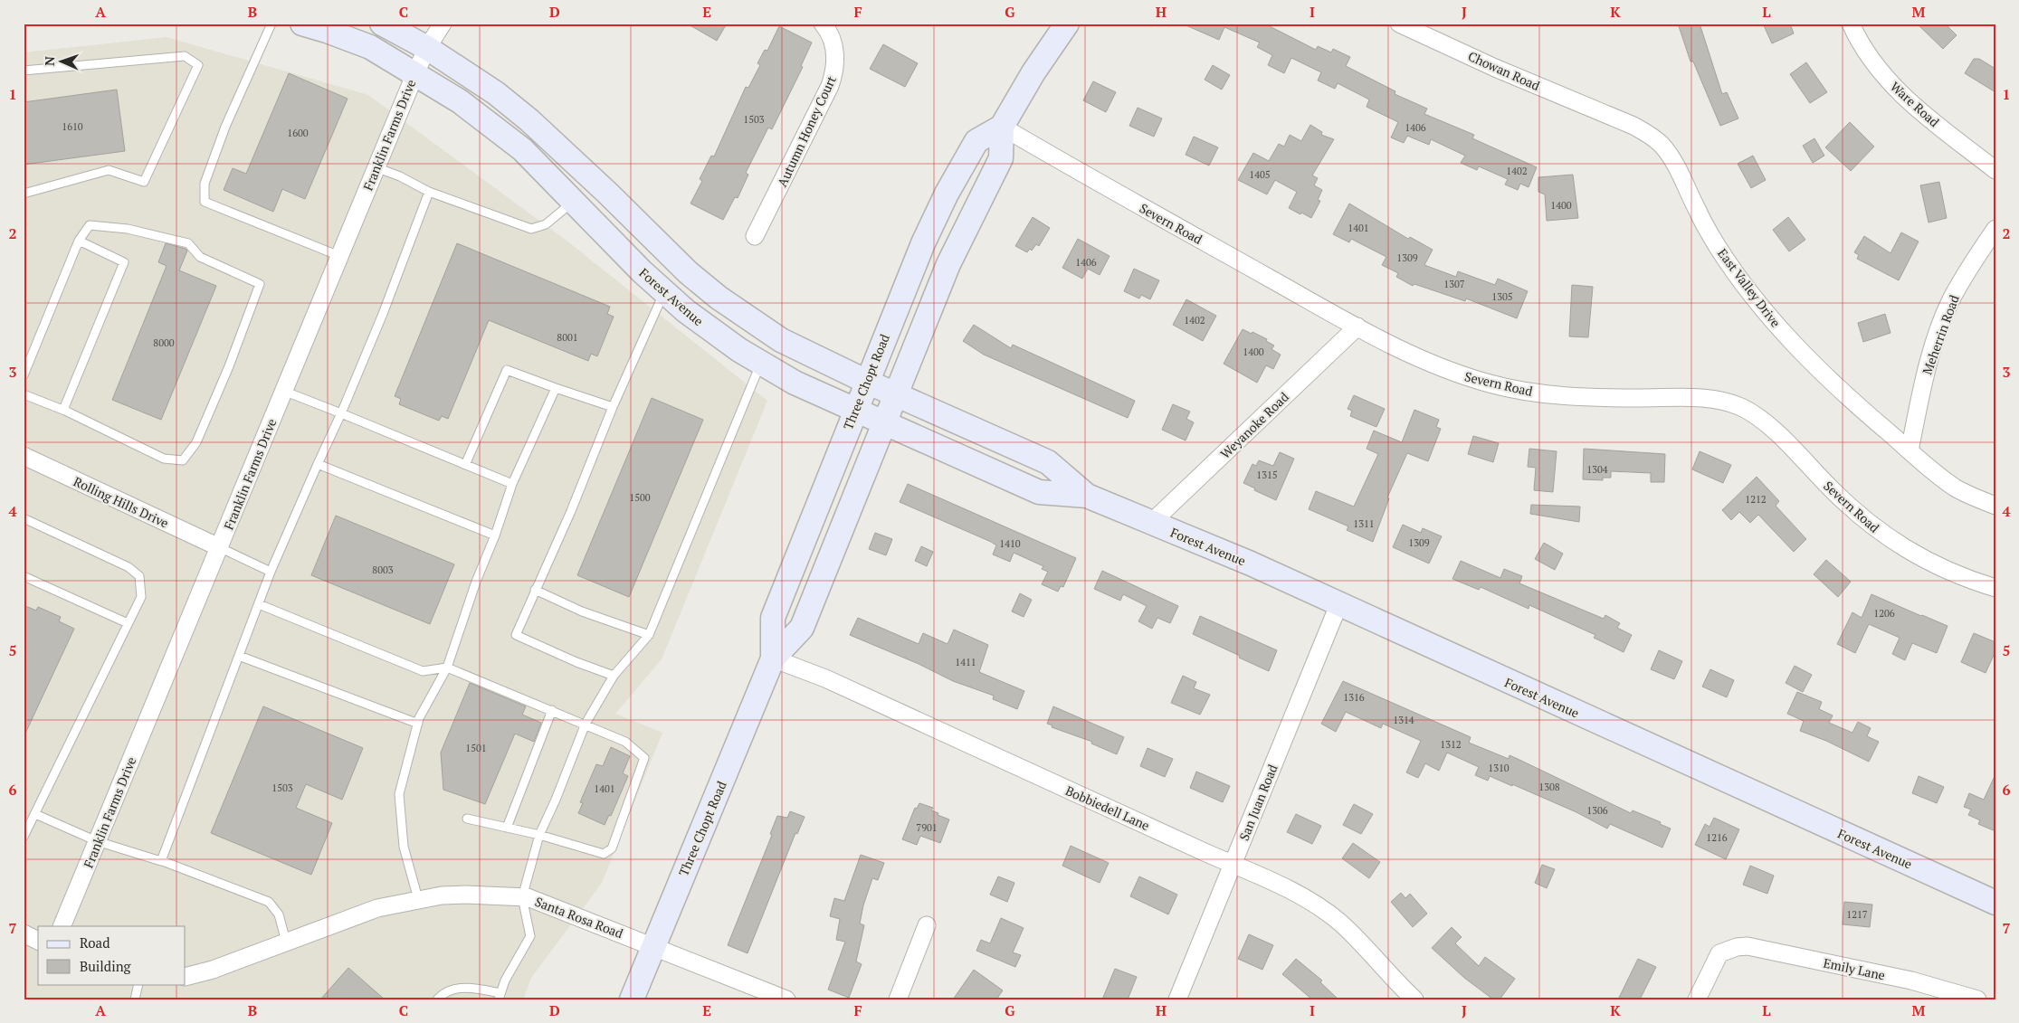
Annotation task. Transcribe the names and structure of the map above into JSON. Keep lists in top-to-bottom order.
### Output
{
  "streets": {
    "main road": ["Forest Avenue", "Three Chopt Road"],
    "street": [
      "Chowan Road",
      "Ware Road",
      "Autumn Honey Court",
      "Franklin Farms Drive",
      "Severn Road",
      "East Valley Drive",
      "Meherrin Road",
      "Weyanoke Road",
      "Rolling Hills Drive",
      "San Juan Road",
      "Bobbiedell Lane",
      "Santa Rosa Road",
      "Emily Lane"
    ]
  },
  "crossings": [
    ["Chowan Road", "East Valley Drive"],
    ["Franklin Farms Drive", "Forest Avenue"],
    ["Franklin Farms Drive", "Rolling Hills Drive"],
    ["Severn Road", "Three Chopt Road"],
    ["Severn Road", "Weyanoke Road"],
    ["East Valley Drive", "Meherrin Road"],
    ["Forest Avenue", "Three Chopt Road"],
    ["Forest Avenue", "Weyanoke Road"],
    ["Forest Avenue", "San Juan Road"],
    ["Three Chopt Road", "Bobbiedell Lane"],
    ["Three Chopt Road", "Santa Rosa Road"],
    ["San Juan Road", "Bobbiedell Lane"]
  ],
  "house_numbers": [
    "1503",
    "1610",
    "1406",
    "1600",
    "1402",
    "1405",
    "1400",
    "1401",
    "1309",
    "1406",
    "1307",
    "1305",
    "1402",
    "8001",
    "8000",
    "1400",
    "1304",
    "1315",
    "1500",
    "1212",
    "1311",
    "1309",
    "1410",
    "8003",
    "1206",
    "1411",
    "1316",
    "1314",
    "1312",
    "1501",
    "1310",
    "1308",
    "1503",
    "1401",
    "1306",
    "7901",
    "1216",
    "1217"
  ],
  "legend": ["Road", "Building"],
  "north": "left",
  "grid": {
    "columns": [
      "A",
      "B",
      "C",
      "D",
      "E",
      "F",
      "G",
      "H",
      "I",
      "J",
      "K",
      "L",
      "M"
    ],
    "rows": [
      "1",
      "2",
      "3",
      "4",
      "5",
      "6",
      "7"
    ]
  }
}
